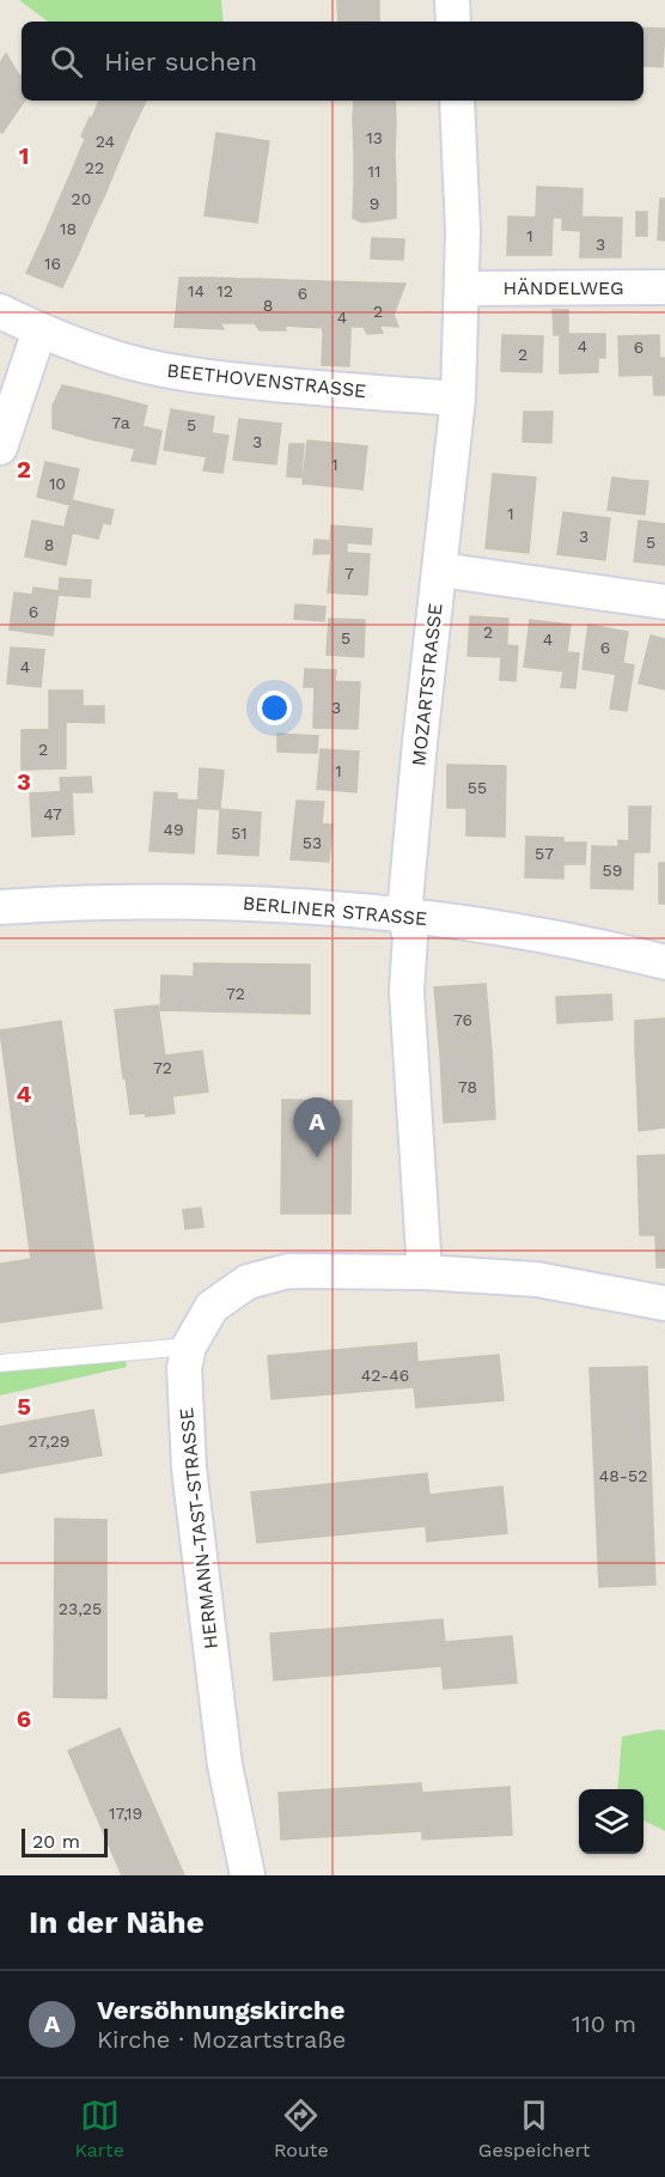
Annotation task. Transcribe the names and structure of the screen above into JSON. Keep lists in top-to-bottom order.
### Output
{
  "streets": {
    "street": [
      "HÄNDELWEG",
      "BEETHOVENSTRASSE",
      "MOZARTSTRASSE",
      "BERLINER STRASSE",
      "HERMANN-TAST-STRASSE"
    ]
  },
  "crossings": [
    ["HÄNDELWEG", "MOZARTSTRASSE"],
    ["BEETHOVENSTRASSE", "MOZARTSTRASSE"],
    ["MOZARTSTRASSE", "BERLINER STRASSE"],
    ["MOZARTSTRASSE", "HERMANN-TAST-STRASSE"]
  ],
  "house_numbers": [
    "13",
    "24",
    "22",
    "11",
    "20",
    "9",
    "18",
    "1",
    "3",
    "16",
    "14",
    "12",
    "6",
    "8",
    "2",
    "4",
    "4",
    "6",
    "2",
    "7a",
    "5",
    "3",
    "1",
    "10",
    "1",
    "3",
    "5",
    "8",
    "7",
    "6",
    "2",
    "5",
    "4",
    "6",
    "4",
    "3",
    "2",
    "1",
    "55",
    "47",
    "49",
    "51",
    "53",
    "57",
    "59",
    "72",
    "76",
    "72",
    "78",
    "42-46",
    "27,29",
    "48-52",
    "23,25",
    "17,19"
  ],
  "scale_bar": "20 m",
  "page": {
    "search": "Hier suchen",
    "pins": "A",
    "scale": "20 m",
    "heading": "In der Nähe",
    "list": [
      {
        "mark": "A",
        "name": "Versöhnungskirche",
        "note": "Kirche · Mozartstraße",
        "value": "110 m"
      }
    ],
    "nav": ["Karte", "Route", "Gespeichert"]
  },
  "grid": {
    "rows": [
      "1",
      "2",
      "3",
      "4",
      "5",
      "6"
    ]
  }
}
